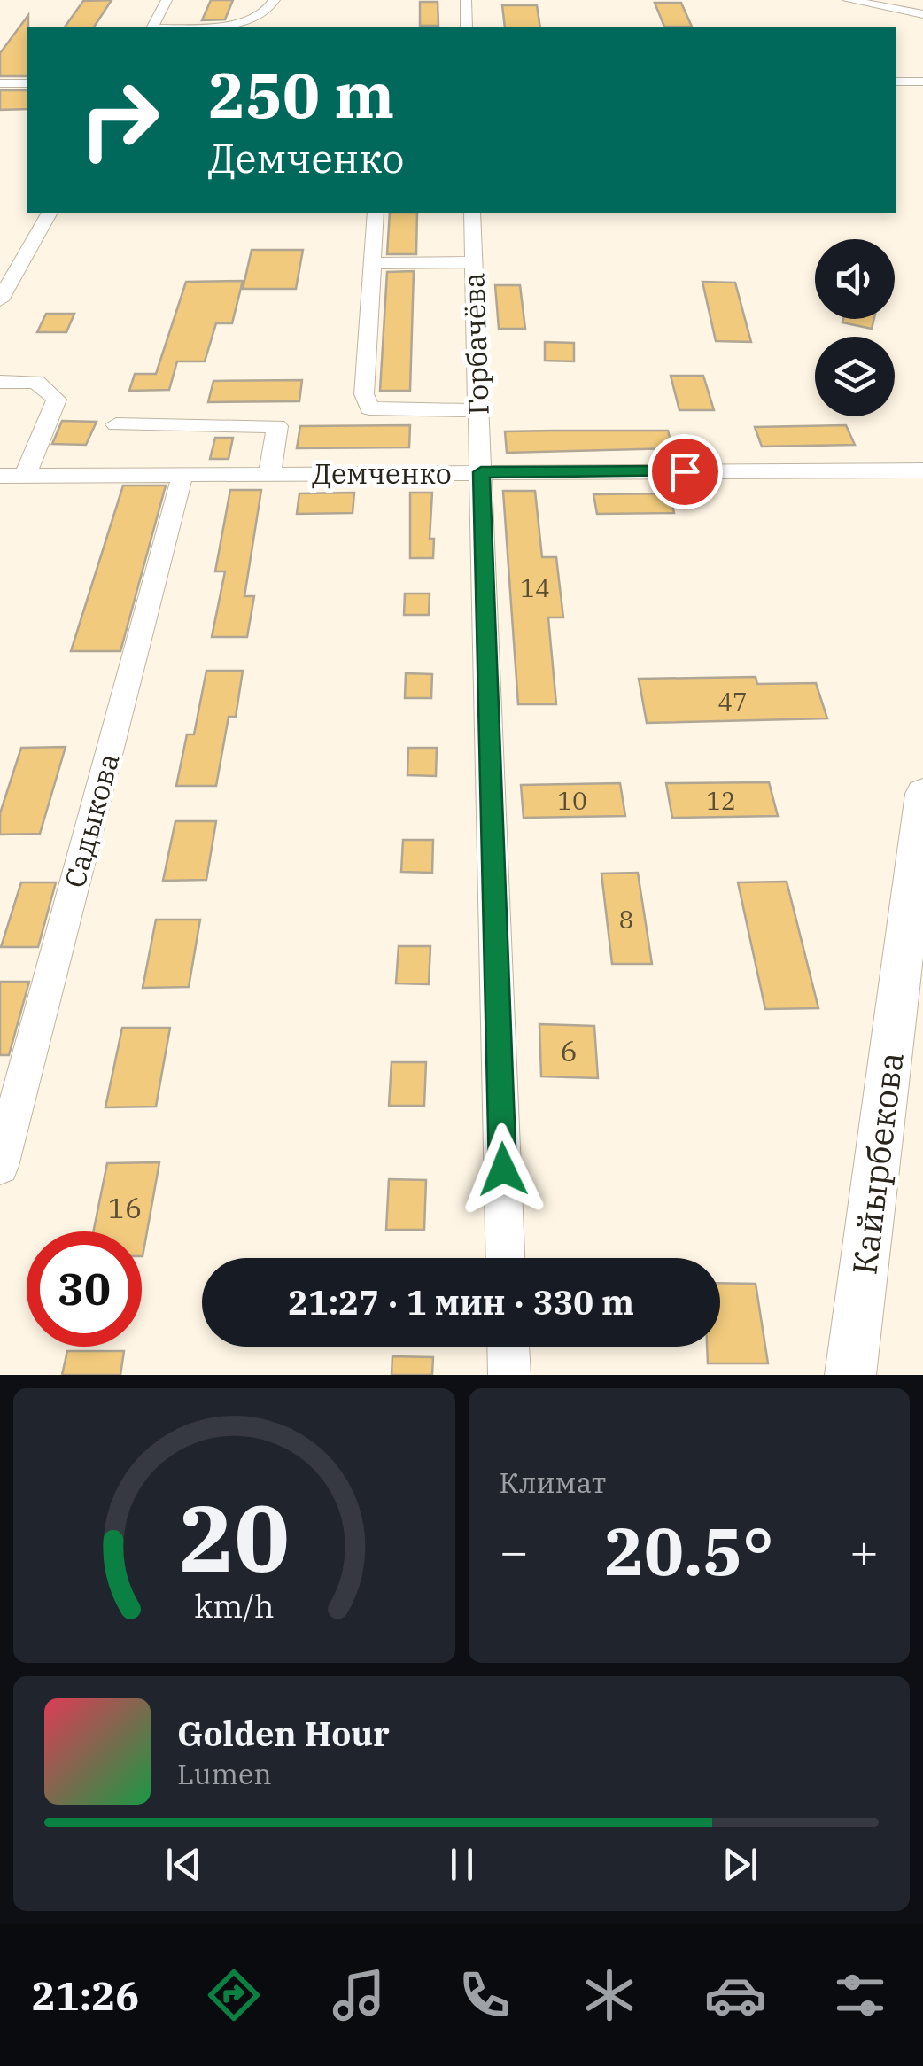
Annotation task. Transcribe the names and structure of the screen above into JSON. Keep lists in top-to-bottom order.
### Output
{
  "streets": {
    "main road": ["Кайырбекова"],
    "street": ["Горбачёва", "Демченко", "Садыкова"]
  },
  "crossings": [
    ["Горбачёва", "Демченко"],
    ["Демченко", "Садыкова"]
  ],
  "house_numbers": [
    "14",
    "47",
    "10",
    "12",
    "8",
    "6",
    "16"
  ],
  "page": {
    "turn": ["250 m", "Демченко"],
    "limit": "30",
    "trip": "21:27 · 1 мин · 330 m",
    "tile": "Климат",
    "heat": ["−", "20.5°", "+"],
    "song": ["Golden Hour", "Lumen"],
    "tabs": "21:26",
    "gauge": ["20", "km/h"]
  }
}
